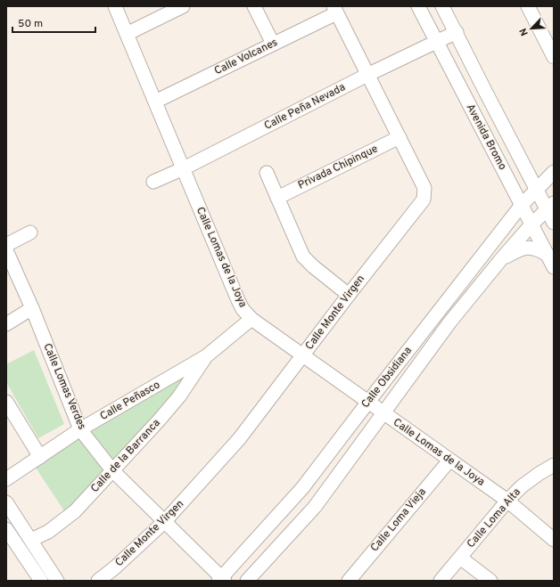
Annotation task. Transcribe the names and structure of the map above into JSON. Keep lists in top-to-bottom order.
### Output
{
  "streets": {
    "street": [
      "Calle Volcanes",
      "Calle Peña Nevada",
      "Avenida Bromo",
      "Privada Chipinque",
      "Calle Lomas de la Joya",
      "Calle Monte Virgen",
      "Calle Obsidiana",
      "Calle Lomas Verdes",
      "Calle Peñasco",
      "Calle de la Barranca",
      "Calle Loma Alta",
      "Calle Loma Vieja"
    ]
  },
  "crossings": [
    ["Calle Volcanes", "Calle Lomas de la Joya"],
    ["Calle Volcanes", "Calle Monte Virgen"],
    ["Calle Peña Nevada", "Avenida Bromo"],
    ["Calle Peña Nevada", "Calle Lomas de la Joya"],
    ["Calle Peña Nevada", "Calle Monte Virgen"],
    ["Avenida Bromo", "Calle Obsidiana"],
    ["Privada Chipinque", "Calle Monte Virgen"],
    ["Calle Lomas de la Joya", "Calle Monte Virgen"],
    ["Calle Lomas de la Joya", "Calle Obsidiana"],
    ["Calle Lomas de la Joya", "Calle Peñasco"],
    ["Calle Lomas de la Joya", "Calle Loma Alta"],
    ["Calle Lomas de la Joya", "Calle Loma Vieja"],
    ["Calle Monte Virgen", "Calle Lomas Verdes"],
    ["Calle Obsidiana", "Calle Lomas Verdes"],
    ["Calle Lomas Verdes", "Calle Peñasco"],
    ["Calle Lomas Verdes", "Calle de la Barranca"],
    ["Calle Peñasco", "Calle de la Barranca"]
  ],
  "scale_bar": "50 m",
  "north": "bottom left"
}
